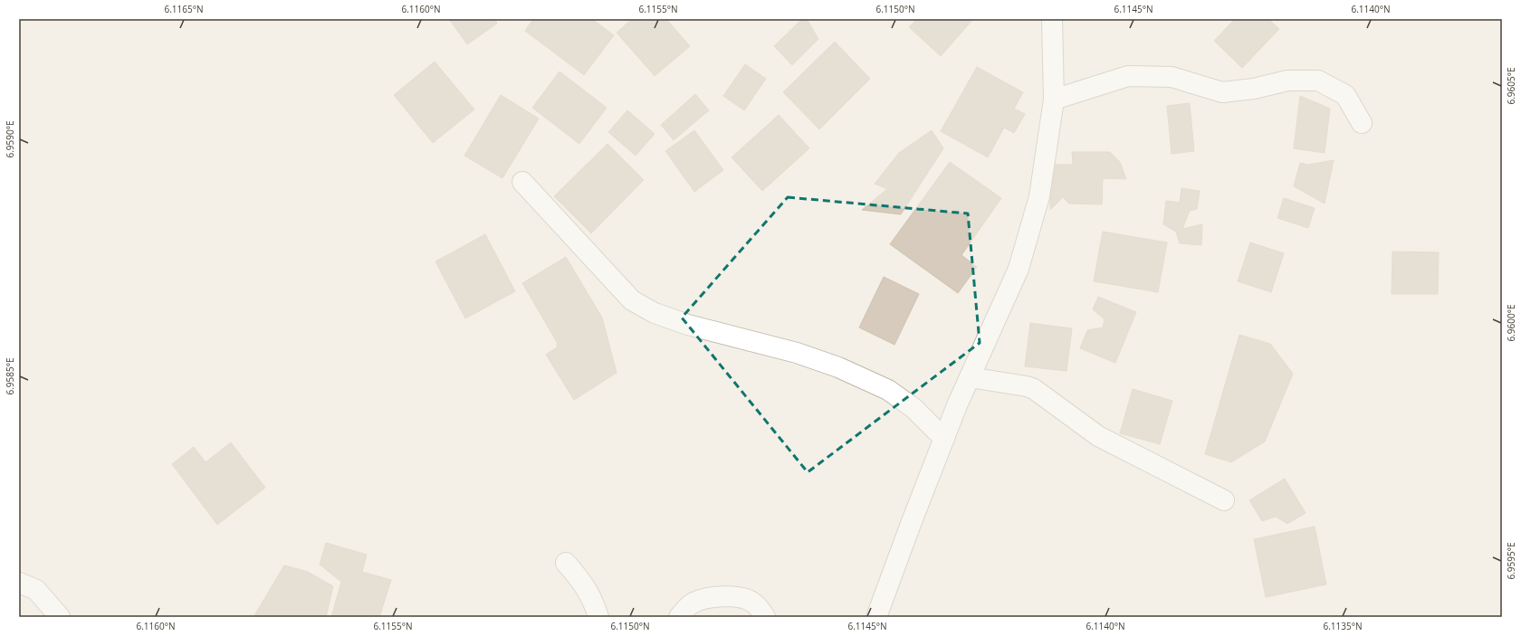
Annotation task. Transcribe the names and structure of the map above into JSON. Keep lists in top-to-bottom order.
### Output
{
  "coordinates": [
    "6.1165°N",
    "6.1160°N",
    "6.1155°N",
    "6.1150°N",
    "6.1145°N",
    "6.1140°N",
    "6.9605°E",
    "6.9590°E",
    "6.9600°E",
    "6.9585°E",
    "6.9595°E",
    "6.1135°N"
  ]
}
